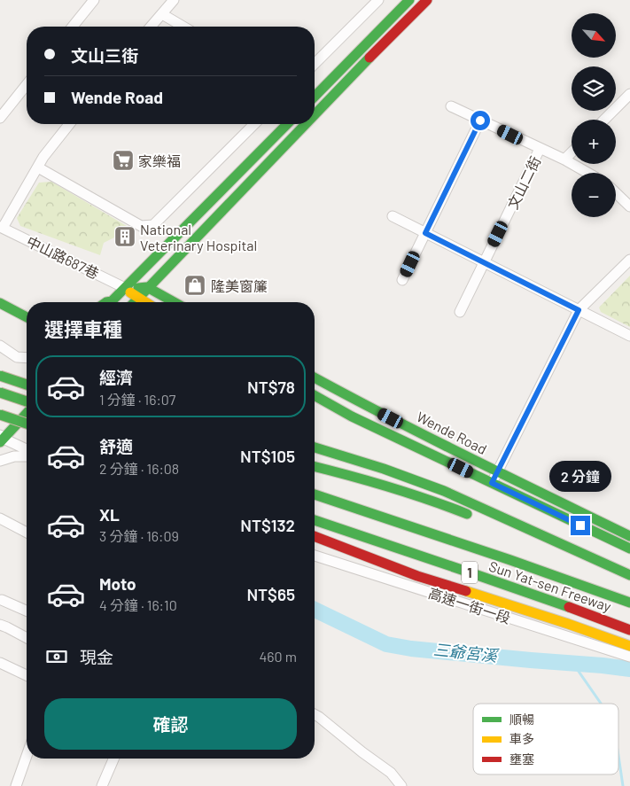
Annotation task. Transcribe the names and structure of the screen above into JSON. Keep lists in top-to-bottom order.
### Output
{
  "streets": {
    "main road": ["Wende Road", "1", "Sun Yat-sen Freeway"],
    "street": ["文山二街", "中山路687巷", "高速一街一段"]
  },
  "water": ["三爺宮溪"],
  "places": {
    "supermarket": ["家樂福"],
    "building": ["National Veterinary Hospital"],
    "shop": ["隆美窗簾"]
  },
  "legend": ["順暢", "車多", "壅塞"],
  "north": "bottom right",
  "page": {
    "map_buttons": ["+", "−"],
    "banner": ["文山三街", "Wende Road"],
    "heading": "選擇車種",
    "list": [
      {
        "name": "經濟",
        "note": "1 分鐘 · 16:07",
        "value": "NT$78"
      },
      {
        "name": "舒適",
        "note": "2 分鐘 · 16:08",
        "value": "NT$105"
      },
      {
        "name": "XL",
        "note": "3 分鐘 · 16:09",
        "value": "NT$132"
      },
      {
        "name": "Moto",
        "note": "4 分鐘 · 16:10",
        "value": "NT$65"
      }
    ],
    "bubble": "2 分鐘",
    "pay": ["現金", "460 m"],
    "buttons": "確認"
  }
}
